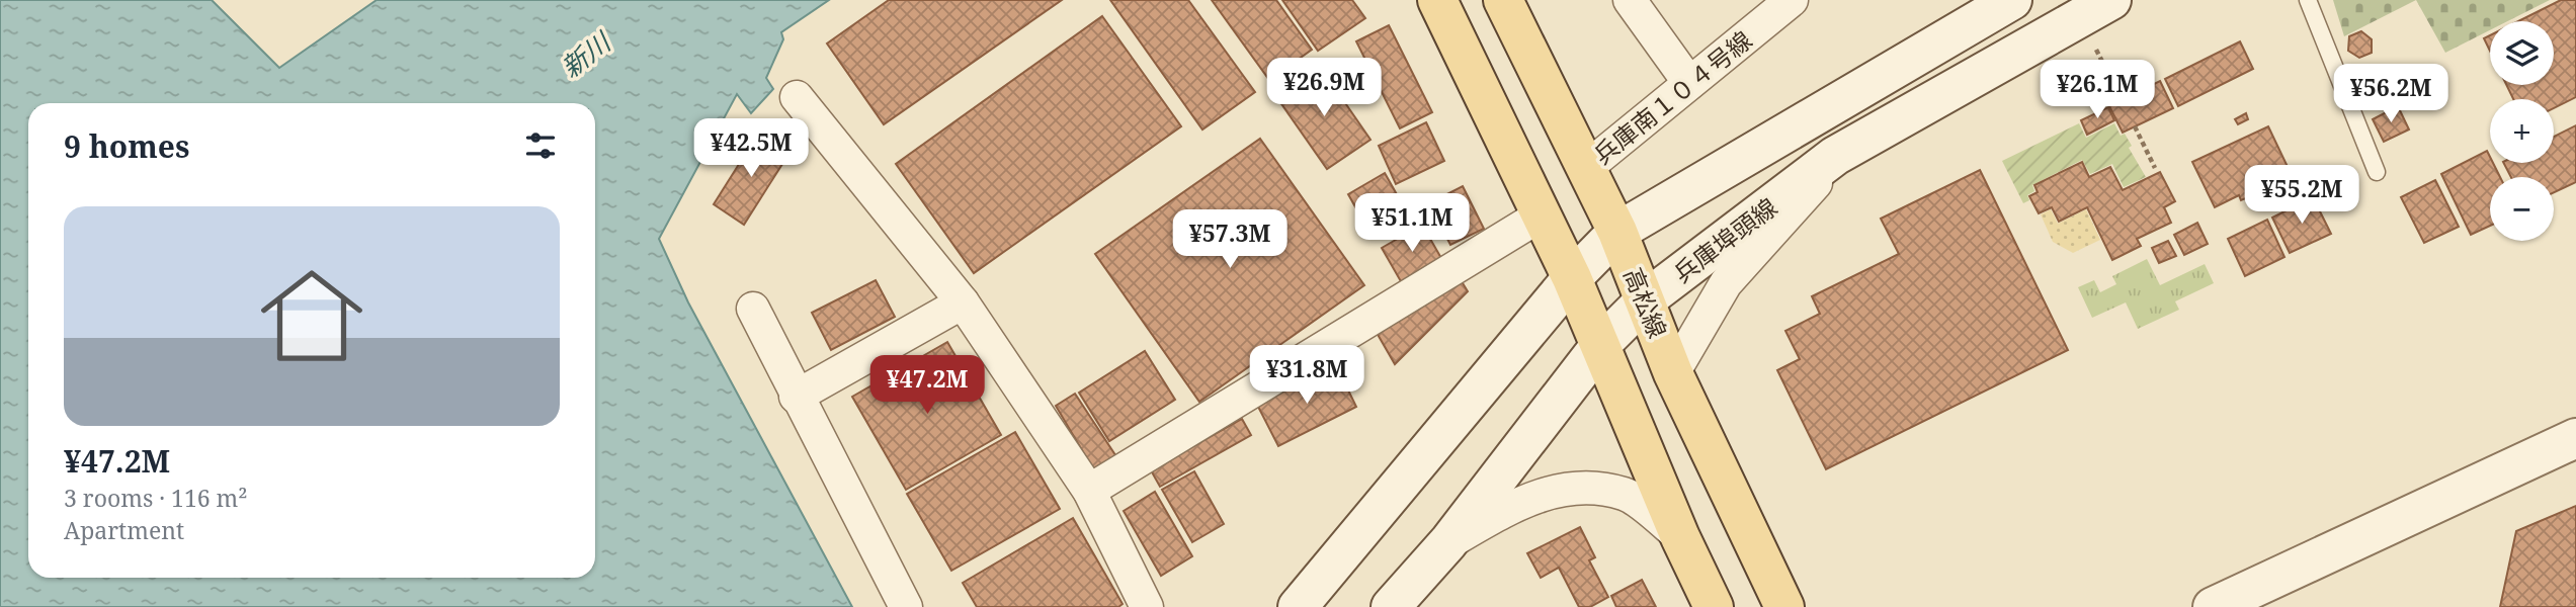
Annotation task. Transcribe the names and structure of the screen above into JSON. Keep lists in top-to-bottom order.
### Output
{
  "streets": {
    "main road": ["兵庫埠頭線", "高松線"],
    "street": ["兵庫南１０４号線"]
  },
  "crossings": [
    ["兵庫南１０４号線", "高松線"],
    ["兵庫埠頭線", "高松線"]
  ],
  "water": ["新川"],
  "page": {
    "map_buttons": ["+", "−"],
    "price": [
      "¥26.9M",
      "¥26.1M",
      "¥56.2M",
      "¥42.5M",
      "¥55.2M",
      "¥51.1M",
      "¥57.3M",
      "¥31.8M",
      "¥47.2M"
    ],
    "heading": "9 homes",
    "list": [
      {
        "name": "¥47.2M",
        "note": "3 rooms · 116 m² · Apartment"
      }
    ]
  }
}
